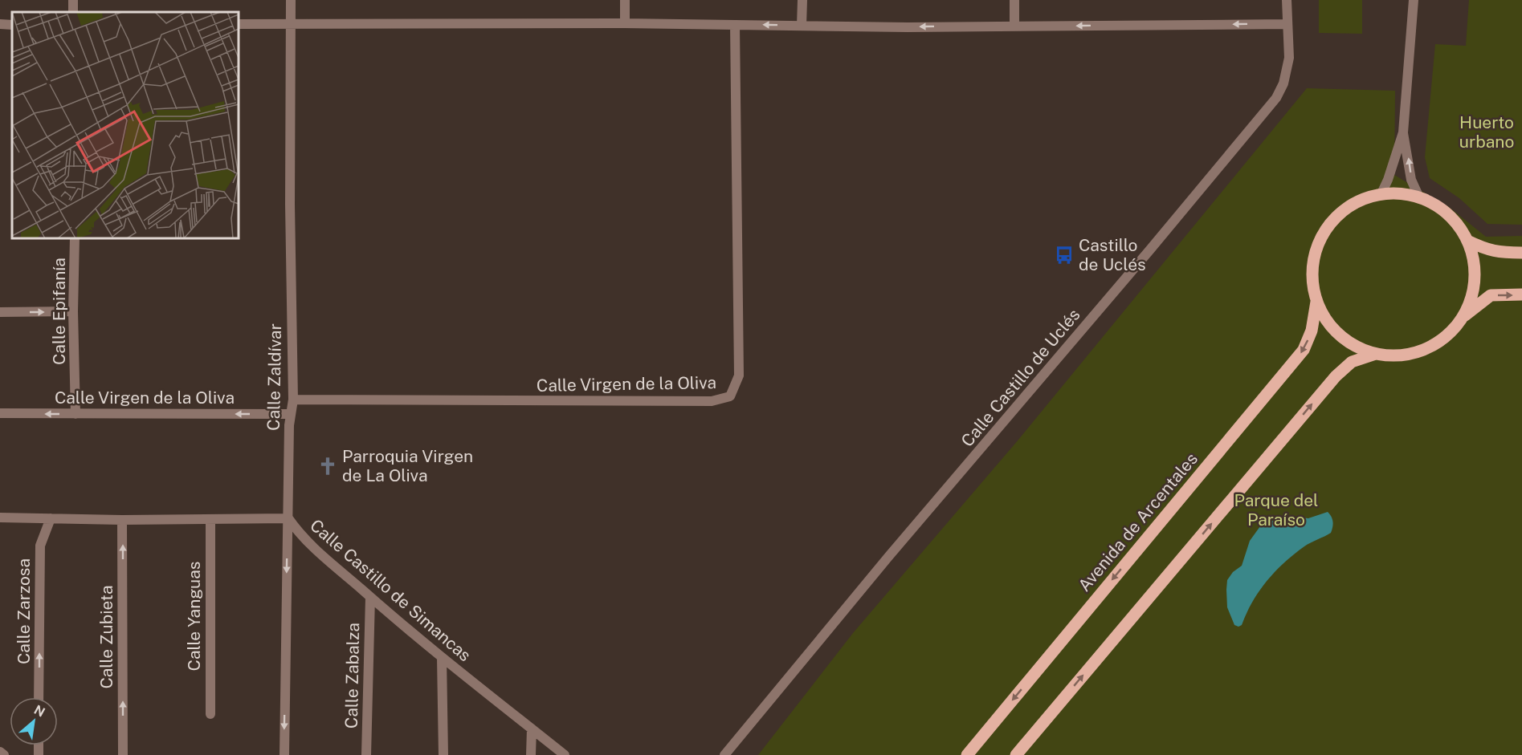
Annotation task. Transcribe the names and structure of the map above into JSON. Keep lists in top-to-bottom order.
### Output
{
  "streets": {
    "main road": ["Avenida de Arcentales"],
    "street": [
      "Calle Epifanía",
      "Calle Zaldívar",
      "Calle Castillo de Uclés",
      "Calle Virgen de la Oliva",
      "Calle Castillo de Simancas",
      "Calle Zarzosa",
      "Calle Yanguas",
      "Calle Zubieta",
      "Calle Zabalza"
    ]
  },
  "crossings": [
    ["Calle Epifanía", "Calle Virgen de la Oliva"],
    ["Calle Zaldívar", "Calle Virgen de la Oliva"],
    ["Calle Zaldívar", "Calle Castillo de Simancas"],
    ["Calle Castillo de Simancas", "Calle Zarzosa"],
    ["Calle Castillo de Simancas", "Calle Yanguas"],
    ["Calle Castillo de Simancas", "Calle Zubieta"],
    ["Calle Castillo de Simancas", "Calle Zabalza"]
  ],
  "one_way": ["Calle Zarzosa", "Calle Zubieta"],
  "parks": ["Huerto urbano", "Parque del Paraíso"],
  "places": {
    "bus stop": ["Castillo de Uclés"],
    "church": ["Parroquia Virgen de La Oliva"]
  },
  "north": "top right"
}
